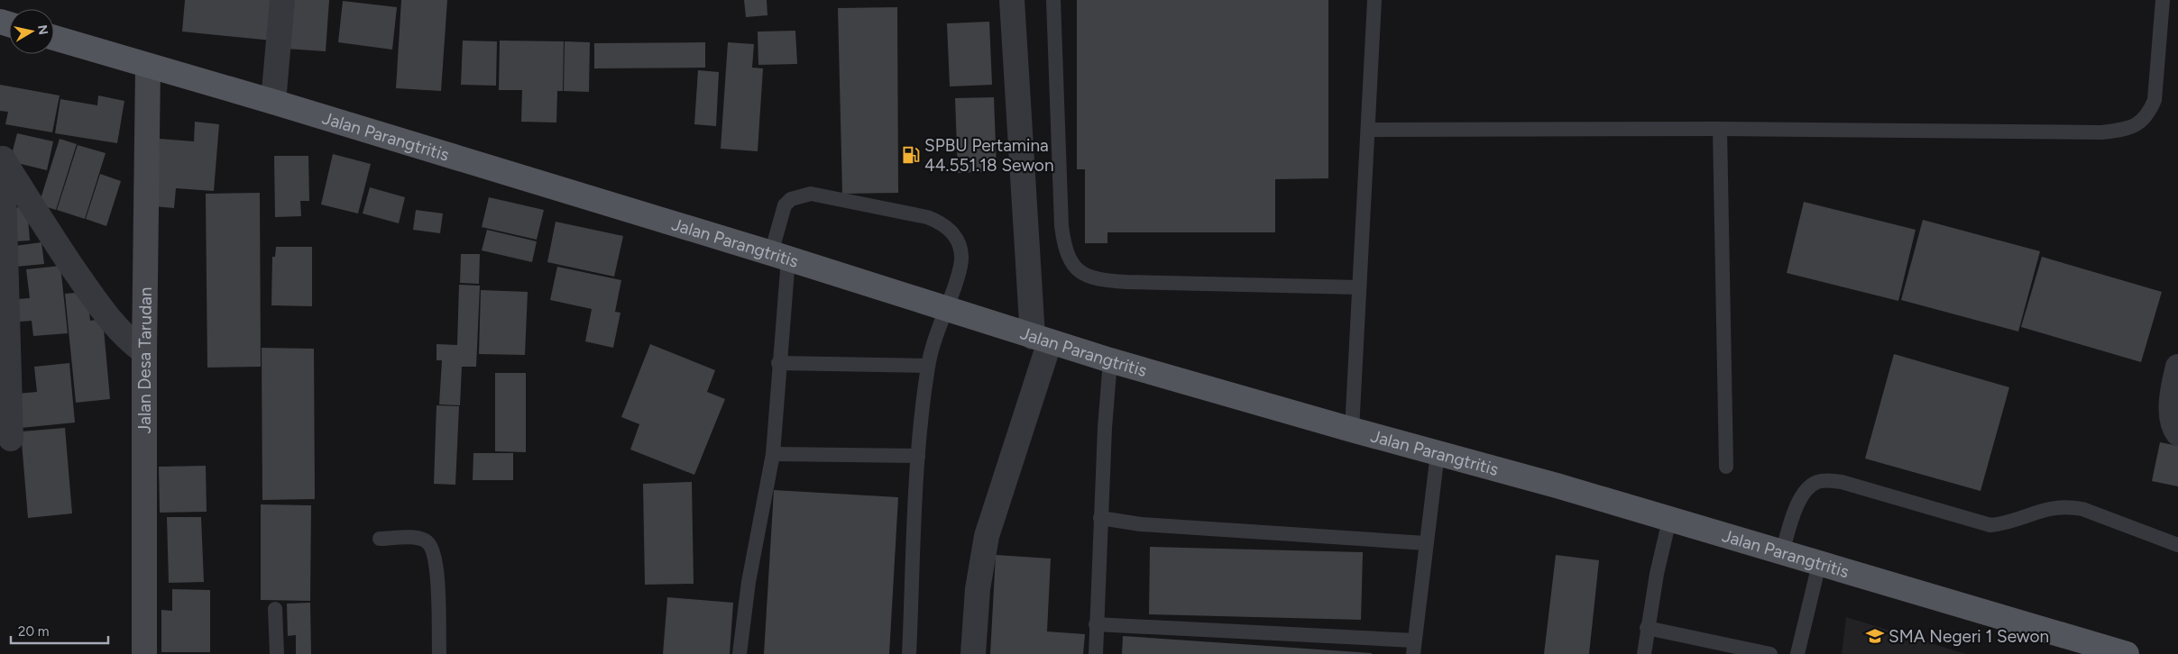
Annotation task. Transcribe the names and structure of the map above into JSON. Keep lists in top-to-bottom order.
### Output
{
  "streets": {
    "main road": ["Jalan Parangtritis"],
    "street": ["Jalan Desa Tarudan"]
  },
  "crossings": [
    ["Jalan Parangtritis", "Jalan Desa Tarudan"]
  ],
  "places": {
    "fuel station": ["SPBU Pertamina 44.551.18 Sewon"],
    "school or university": ["SMA Negeri 1 Sewon"]
  },
  "scale_bar": "20 m",
  "north": "right"
}
